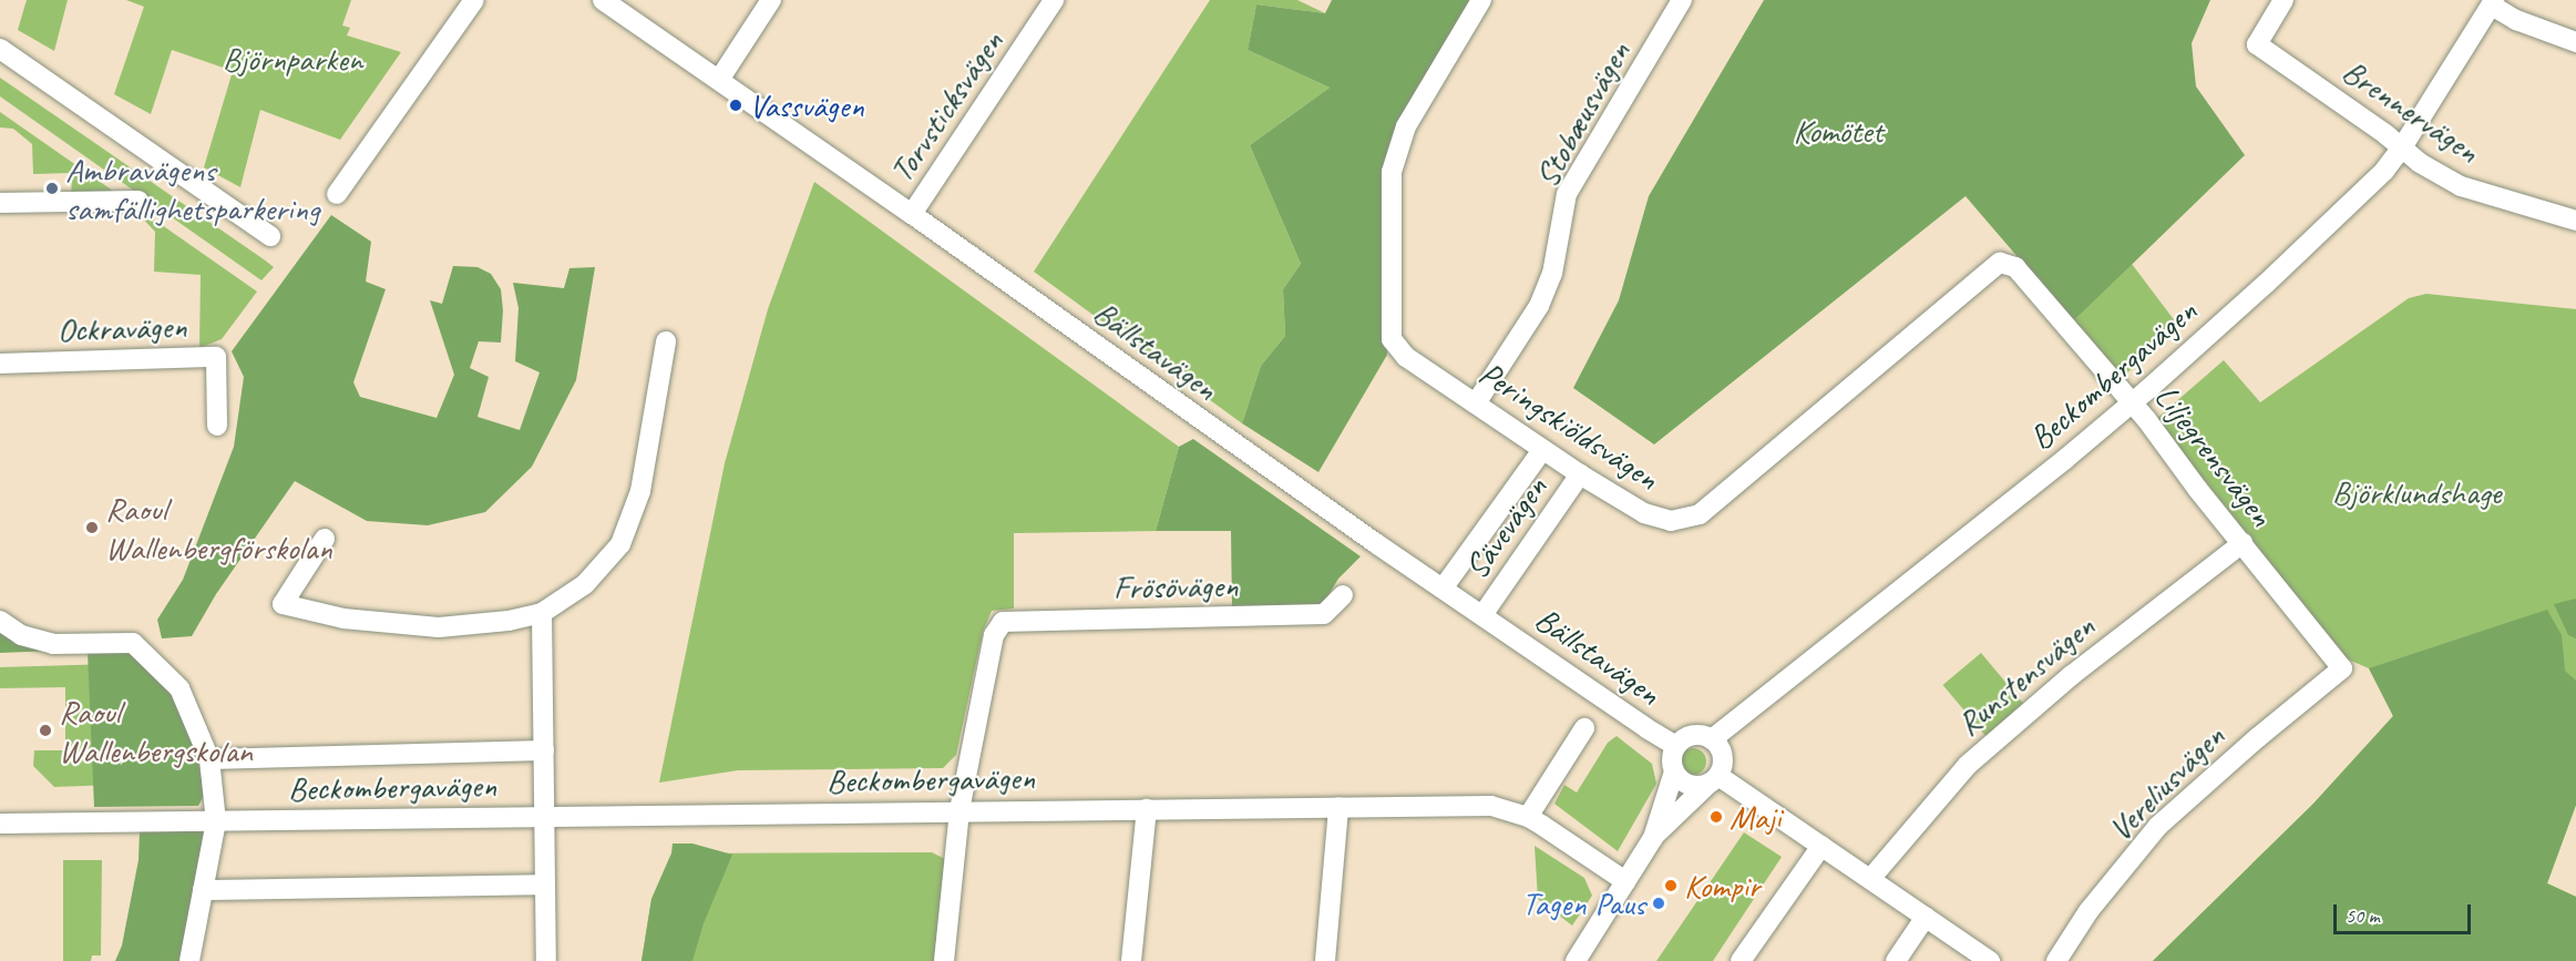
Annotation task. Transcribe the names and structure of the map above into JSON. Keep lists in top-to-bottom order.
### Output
{
  "streets": {
    "street": [
      "Torvsticksvägen",
      "Brennervägen",
      "Stobæusvägen",
      "Ockravägen",
      "Bällstavägen",
      "Beckombergavägen",
      "Peringskiöldsvägen",
      "Liljegrensvägen",
      "Sävevägen",
      "Frösövägen",
      "Runstensvägen",
      "Vereliusvägen"
    ]
  },
  "crossings": [
    ["Torvsticksvägen", "Bällstavägen"],
    ["Brennervägen", "Beckombergavägen"],
    ["Stobæusvägen", "Peringskiöldsvägen"],
    ["Bällstavägen", "Beckombergavägen"],
    ["Bällstavägen", "Sävevägen"],
    ["Beckombergavägen", "Liljegrensvägen"],
    ["Beckombergavägen", "Frösövägen"],
    ["Peringskiöldsvägen", "Liljegrensvägen"],
    ["Peringskiöldsvägen", "Sävevägen"],
    ["Liljegrensvägen", "Runstensvägen"],
    ["Liljegrensvägen", "Vereliusvägen"]
  ],
  "parks": ["Björnparken", "Komötet", "Björklundshage"],
  "places": [
    "Vassvägen",
    "Ambravägens samfällighetsparkering",
    "Raoul Wallenbergförskolan",
    "Raoul Wallenbergskolan",
    "Maji",
    "Kompir",
    "Tagen Paus"
  ],
  "scale_bar": "50 m"
}
